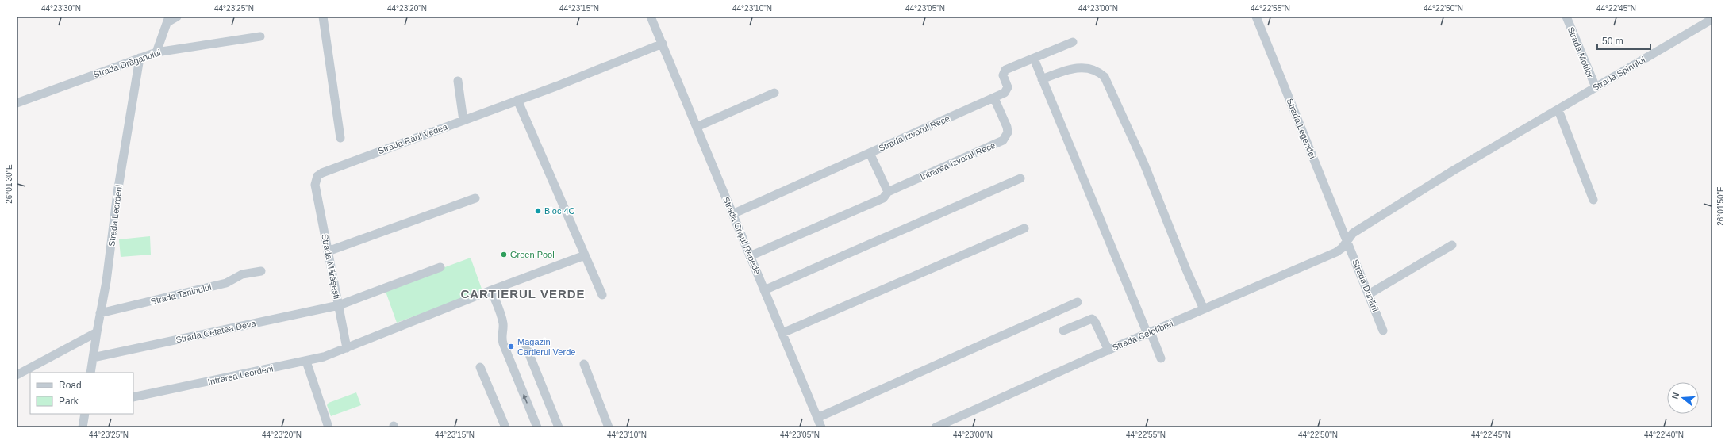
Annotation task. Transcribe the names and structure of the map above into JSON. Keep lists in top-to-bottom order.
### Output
{
  "streets": {
    "street": [
      "Strada Motilor",
      "Strada Drăganului",
      "Strada Spinului",
      "Strada Legendei",
      "Strada Izvorul Rece",
      "Strada Râul Vedea",
      "Intrarea Izvorul Rece",
      "Strada Leordeni",
      "Strada Crișul Repede",
      "Strada Mărășești",
      "Strada Dunării",
      "Strada Taninului",
      "Strada Cetatea Deva",
      "Strada Celofibrei",
      "Intrarea Leordeni"
    ]
  },
  "crossings": [
    ["Strada Motilor", "Strada Spinului"],
    ["Strada Drăganului", "Strada Leordeni"],
    ["Strada Spinului", "Strada Legendei"],
    ["Strada Spinului", "Strada Dunării"],
    ["Strada Spinului", "Strada Celofibrei"],
    ["Strada Legendei", "Strada Dunării"],
    ["Strada Legendei", "Strada Celofibrei"],
    ["Strada Izvorul Rece", "Intrarea Izvorul Rece"],
    ["Strada Izvorul Rece", "Strada Crișul Repede"],
    ["Strada Râul Vedea", "Strada Crișul Repede"],
    ["Strada Râul Vedea", "Strada Mărășești"],
    ["Intrarea Izvorul Rece", "Strada Crișul Repede"],
    ["Strada Leordeni", "Strada Taninului"],
    ["Strada Leordeni", "Strada Cetatea Deva"],
    ["Strada Mărășești", "Strada Cetatea Deva"],
    ["Strada Mărășești", "Intrarea Leordeni"],
    ["Strada Dunării", "Strada Celofibrei"]
  ],
  "districts": ["CARTIERUL VERDE"],
  "places": ["Bloc 4C", "Green Pool", "Magazin Cartierul Verde"],
  "legend": ["Road", "Park"],
  "scale_bar": "50 m",
  "north": "left",
  "coordinates": [
    "44°23'30\"N",
    "44°23'25\"N",
    "44°23'20\"N",
    "44°23'15\"N",
    "44°23'10\"N",
    "44°23'05\"N",
    "44°23'00\"N",
    "44°22'55\"N",
    "44°22'50\"N",
    "44°22'45\"N",
    "26°01'30\"E",
    "26°01'50\"E",
    "44°22'40\"N"
  ]
}
